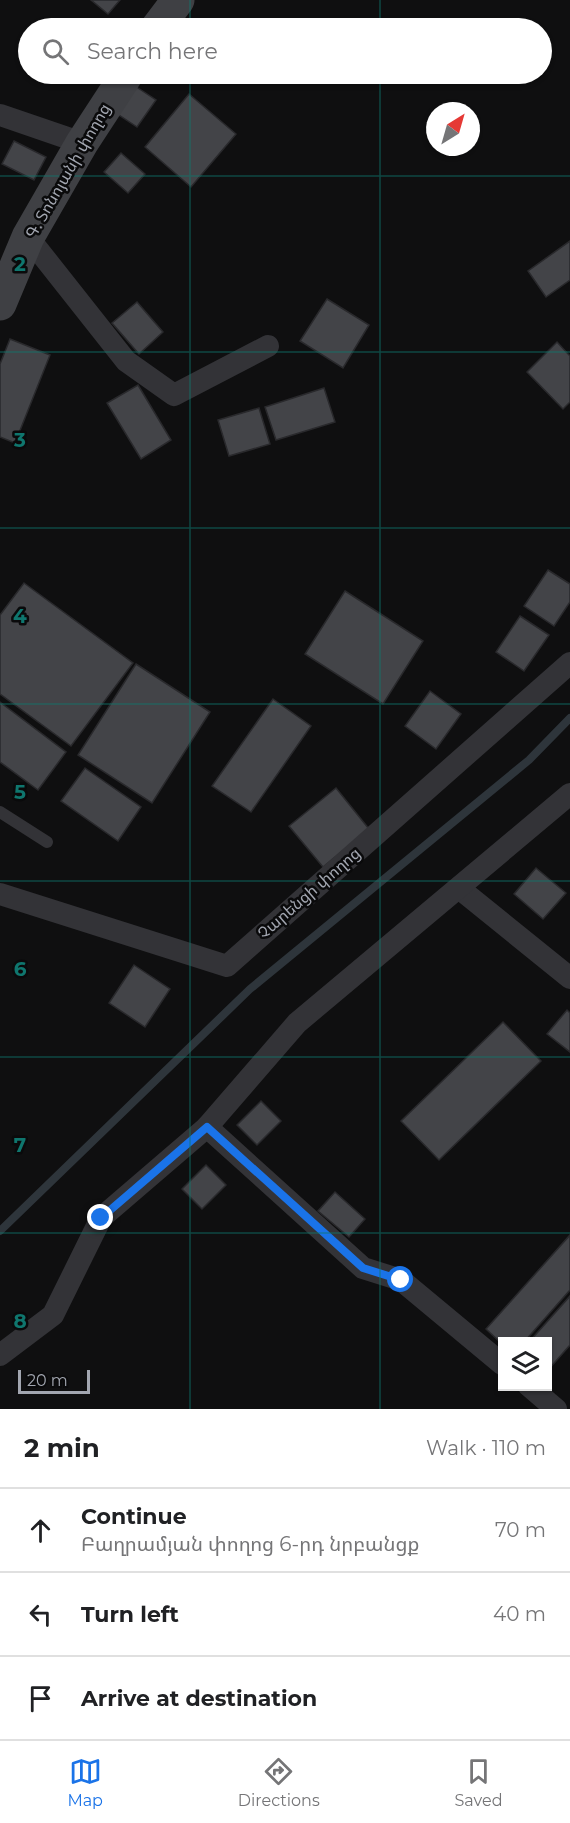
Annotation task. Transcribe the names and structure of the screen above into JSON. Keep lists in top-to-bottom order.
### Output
{
  "streets": {
    "street": ["Գ. Տոնոյանի փողոց", "Չարենցի փողոց"]
  },
  "scale_bar": "20 m",
  "north": "top right",
  "page": {
    "search": "Search here",
    "scale": "20 m",
    "heading": ["2 min", "Walk · 110 m"],
    "list": [
      ["Continue", "Բաղրամյան փողոց 6-րդ նրբանցք", "70 m"],
      ["Turn left", "40 m"],
      "Arrive at destination"
    ],
    "nav": ["Map", "Directions", "Saved"]
  },
  "grid": {
    "rows": [
      "2",
      "3",
      "4",
      "5",
      "6",
      "7",
      "8"
    ]
  }
}
